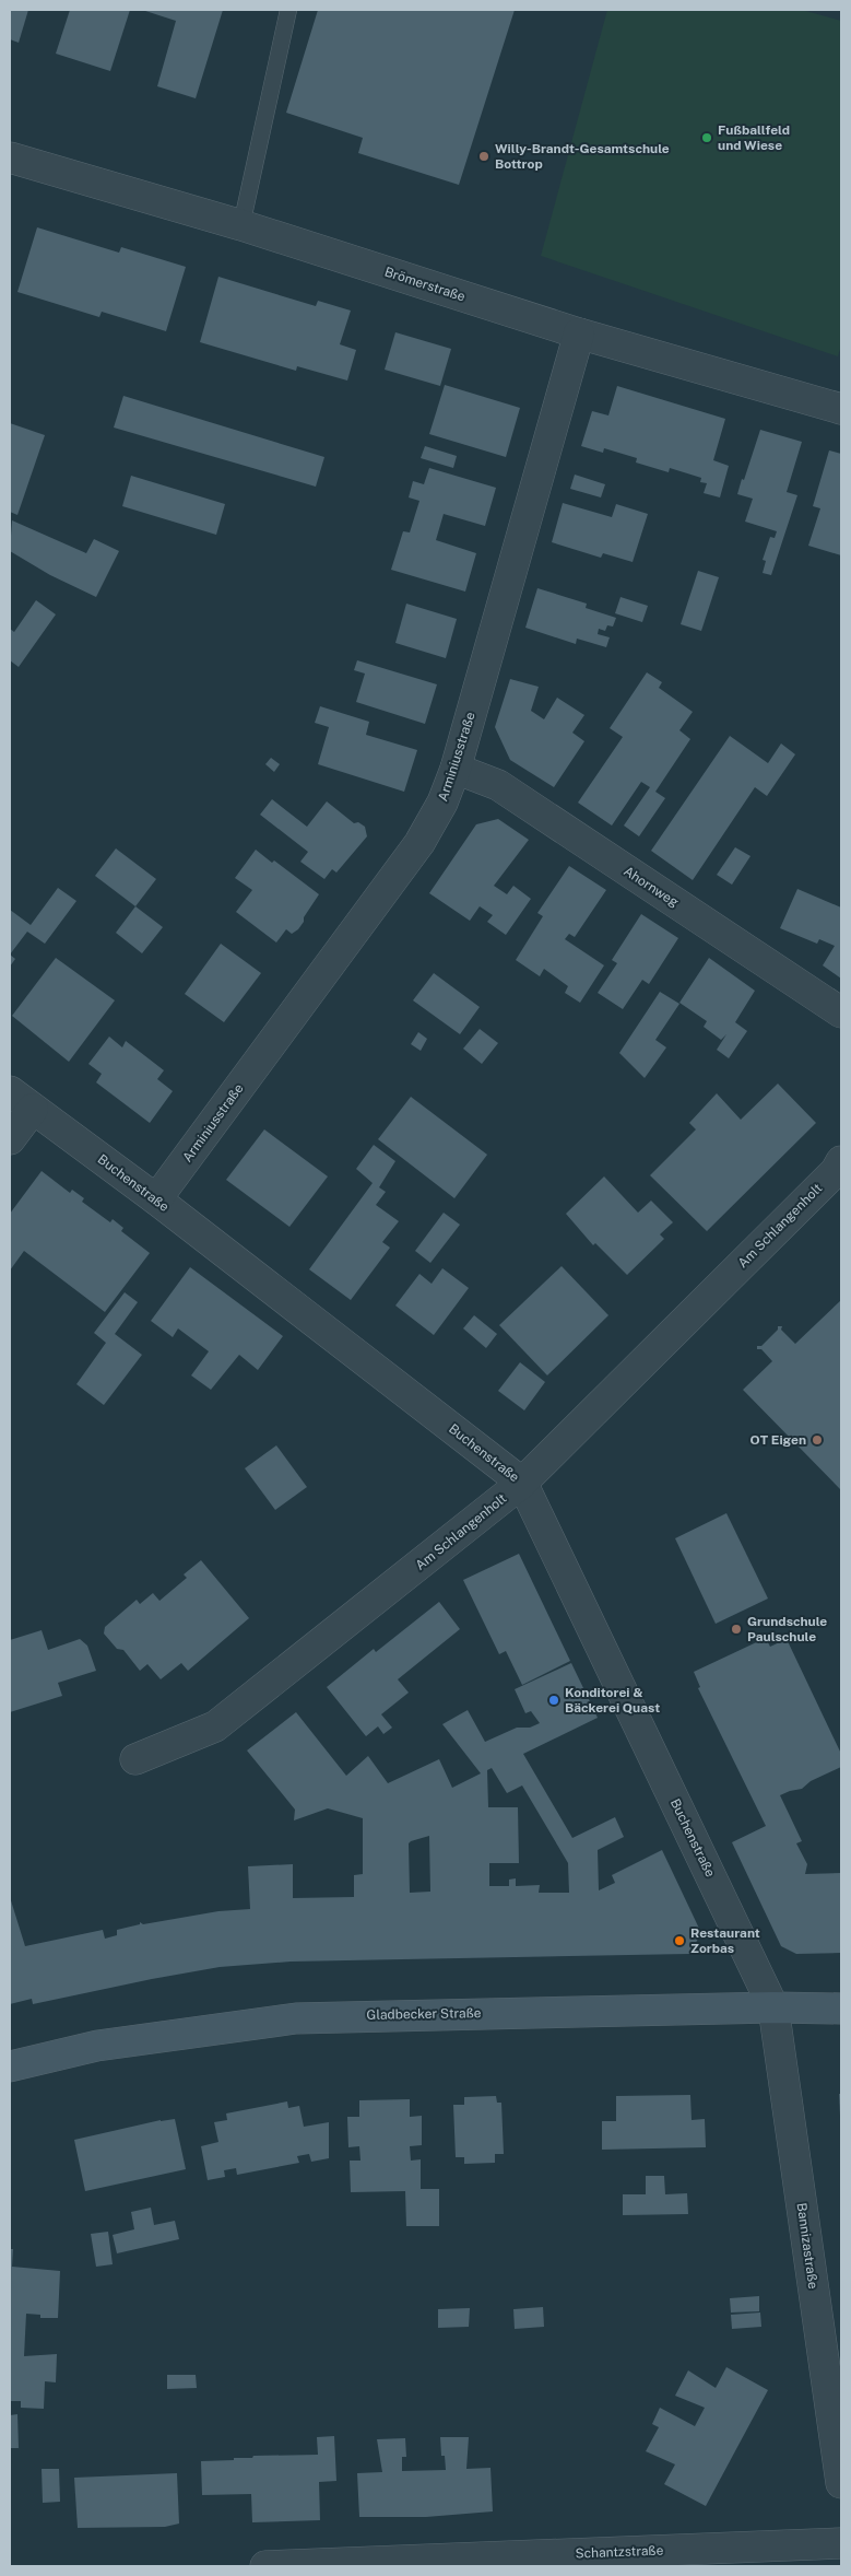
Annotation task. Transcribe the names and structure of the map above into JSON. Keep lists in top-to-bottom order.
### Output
{
  "streets": {
    "main road": ["Gladbecker Straße"],
    "street": [
      "Brömerstraße",
      "Arminiusstraße",
      "Ahornweg",
      "Buchenstraße",
      "Am Schlangenholt",
      "Bannizastraße",
      "Schantzstraße"
    ]
  },
  "crossings": [
    ["Brömerstraße", "Arminiusstraße"],
    ["Arminiusstraße", "Ahornweg"],
    ["Arminiusstraße", "Buchenstraße"],
    ["Buchenstraße", "Am Schlangenholt"],
    ["Buchenstraße", "Gladbecker Straße"],
    ["Buchenstraße", "Bannizastraße"],
    ["Gladbecker Straße", "Bannizastraße"]
  ],
  "places": [
    "Fußballfeld und Wiese",
    "Willy-Brandt-Gesamtschule Bottrop",
    "OT Eigen",
    "Grundschule Paulschule",
    "Konditorei & Bäckerei Quast",
    "Restaurant Zorbas"
  ]
}
